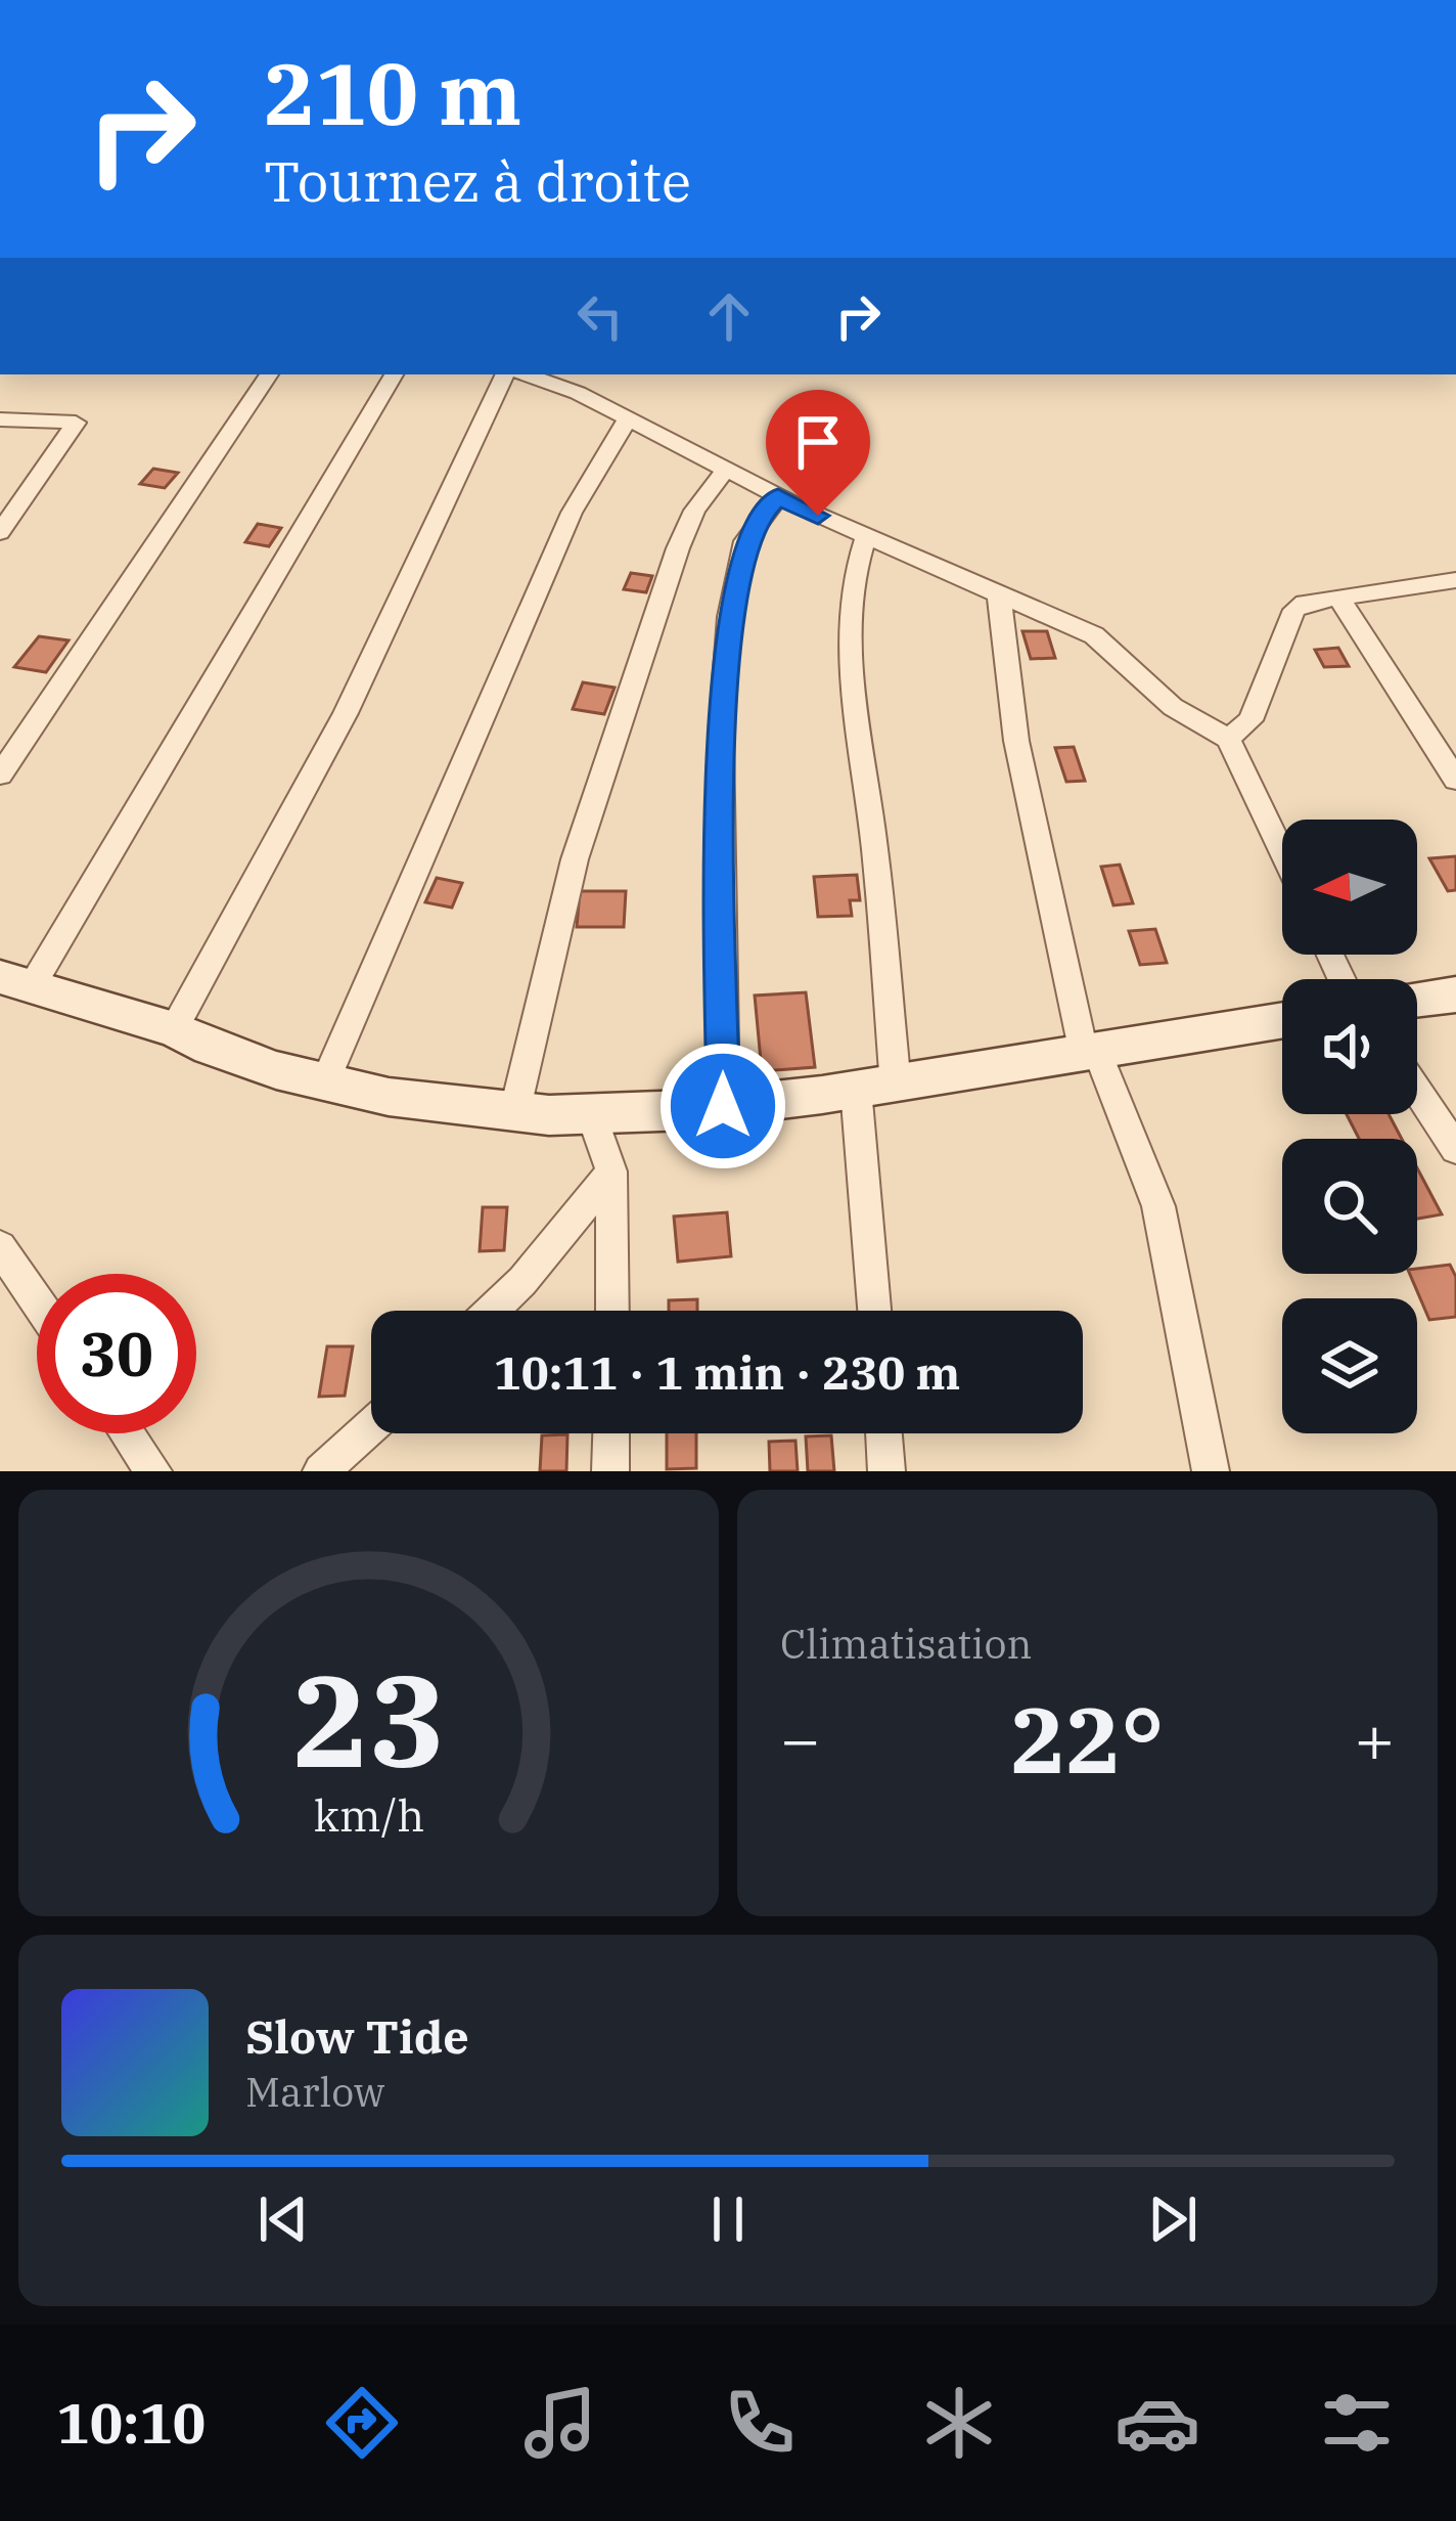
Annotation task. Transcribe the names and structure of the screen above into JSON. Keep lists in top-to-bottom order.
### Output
{
  "north": "left",
  "page": {
    "turn": ["210 m", "Tournez à droite"],
    "limit": "30",
    "trip": "10:11 · 1 min · 230 m",
    "tile": "Climatisation",
    "heat": ["−", "22°", "+"],
    "song": ["Slow Tide", "Marlow"],
    "tabs": "10:10",
    "gauge": ["23", "km/h"]
  }
}
